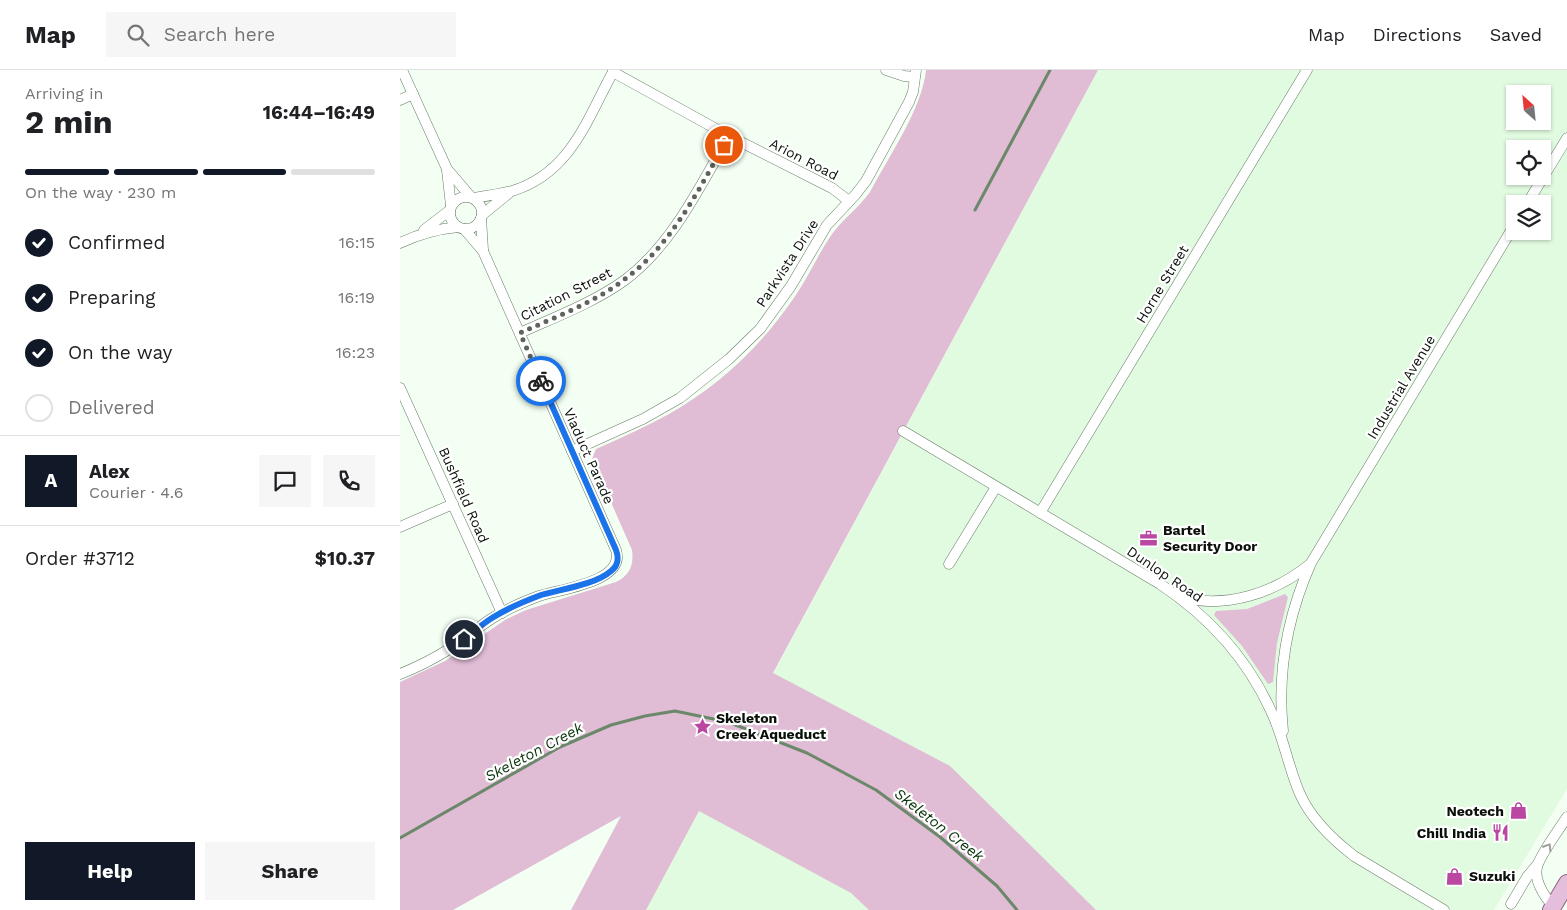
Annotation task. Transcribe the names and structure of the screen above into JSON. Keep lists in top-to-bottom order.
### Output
{
  "streets": {
    "street": [
      "Arion Road",
      "Parkvista Drive",
      "Horne Street",
      "Citation Street",
      "Industrial Avenue",
      "Viaduct Parade",
      "Bushfield Road",
      "Dunlop Road"
    ]
  },
  "crossings": [
    ["Arion Road", "Parkvista Drive"],
    ["Arion Road", "Citation Street"],
    ["Parkvista Drive", "Viaduct Parade"],
    ["Horne Street", "Dunlop Road"],
    ["Citation Street", "Viaduct Parade"],
    ["Industrial Avenue", "Dunlop Road"],
    ["Viaduct Parade", "Bushfield Road"]
  ],
  "water": ["Skeleton Creek"],
  "places": {
    "office": ["Bartel Security Door"],
    "place": ["Skeleton Creek Aqueduct"],
    "shop": ["Neotech", "Suzuki"],
    "restaurant": ["Chill India"]
  },
  "north": "top left",
  "page": {
    "header": "Map",
    "search": "Search here",
    "nav": ["Map", "Directions", "Saved"],
    "heading": ["2 min", "Arriving in", "16:44–16:49"],
    "panel": [
      "Alex",
      "Courier · 4.6",
      "Order #3712",
      "$10.37"
    ],
    "bar": "On the way · 230 m",
    "list": [
      ["Confirmed", "16:15"],
      ["Preparing", "16:19"],
      ["On the way", "16:23"],
      "Delivered"
    ],
    "round": "A",
    "buttons": ["Help", "Share"]
  }
}
